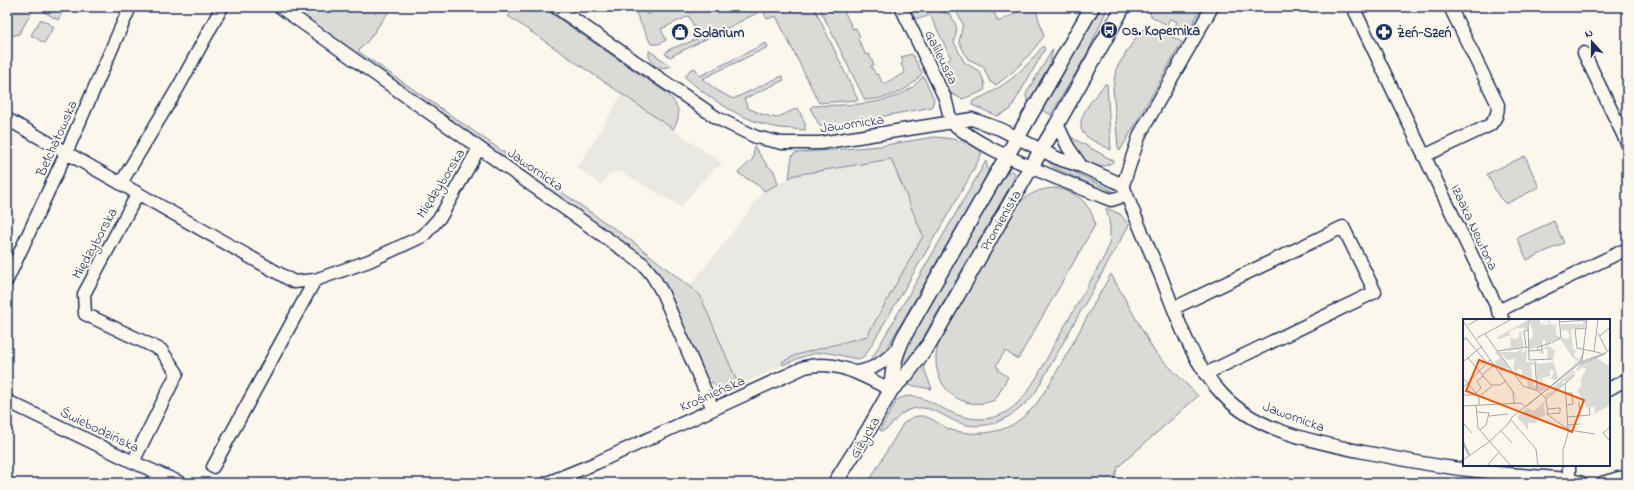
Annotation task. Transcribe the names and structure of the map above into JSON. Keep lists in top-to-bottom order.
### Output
{
  "streets": {
    "street": [
      "Galileusza",
      "Jawornicka",
      "Bełchatowska",
      "Międzyborska",
      "Promienista",
      "Izaaka Newtona",
      "Krośnieńska",
      "Świebodzińska",
      "Giżycka"
    ]
  },
  "crossings": [
    ["Galileusza", "Jawornicka"],
    ["Jawornicka", "Międzyborska"],
    ["Jawornicka", "Promienista"],
    ["Jawornicka", "Krośnieńska"],
    ["Bełchatowska", "Międzyborska"],
    ["Międzyborska", "Świebodzińska"],
    ["Promienista", "Krośnieńska"],
    ["Promienista", "Giżycka"],
    ["Krośnieńska", "Giżycka"]
  ],
  "places": {
    "bus stop": ["Os. Kopernika"],
    "shop": ["Solarium"],
    "pharmacy": ["Żeń-Szeń"]
  },
  "north": "top"
}
